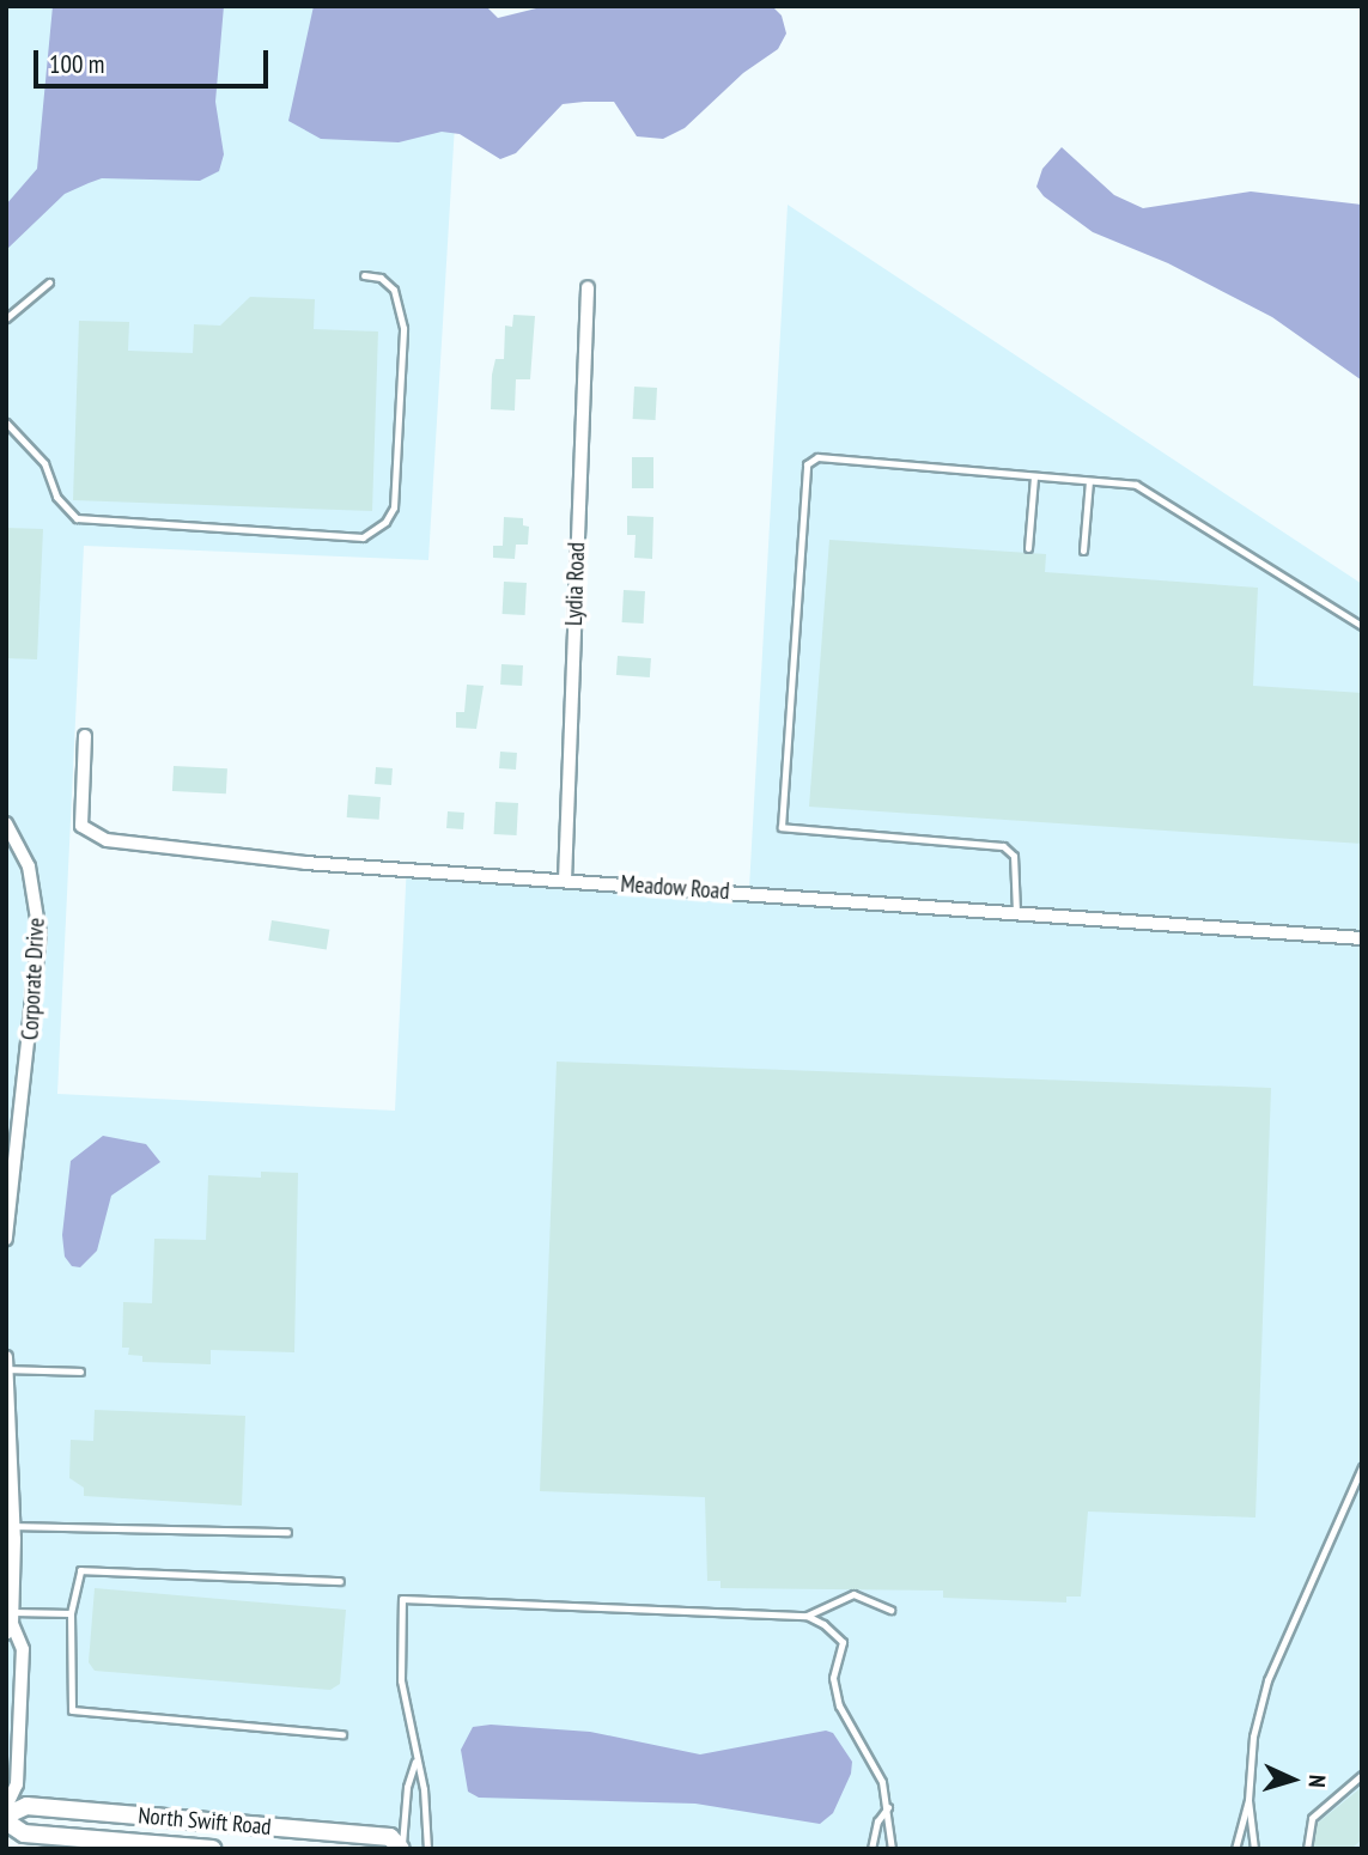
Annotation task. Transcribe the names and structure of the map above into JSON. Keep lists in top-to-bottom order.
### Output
{
  "streets": {
    "street": [
      "Lydia Road",
      "Meadow Road",
      "Corporate Drive",
      "North Swift Road"
    ]
  },
  "crossings": [
    ["Lydia Road", "Meadow Road"]
  ],
  "scale_bar": "100 m",
  "north": "right"
}
